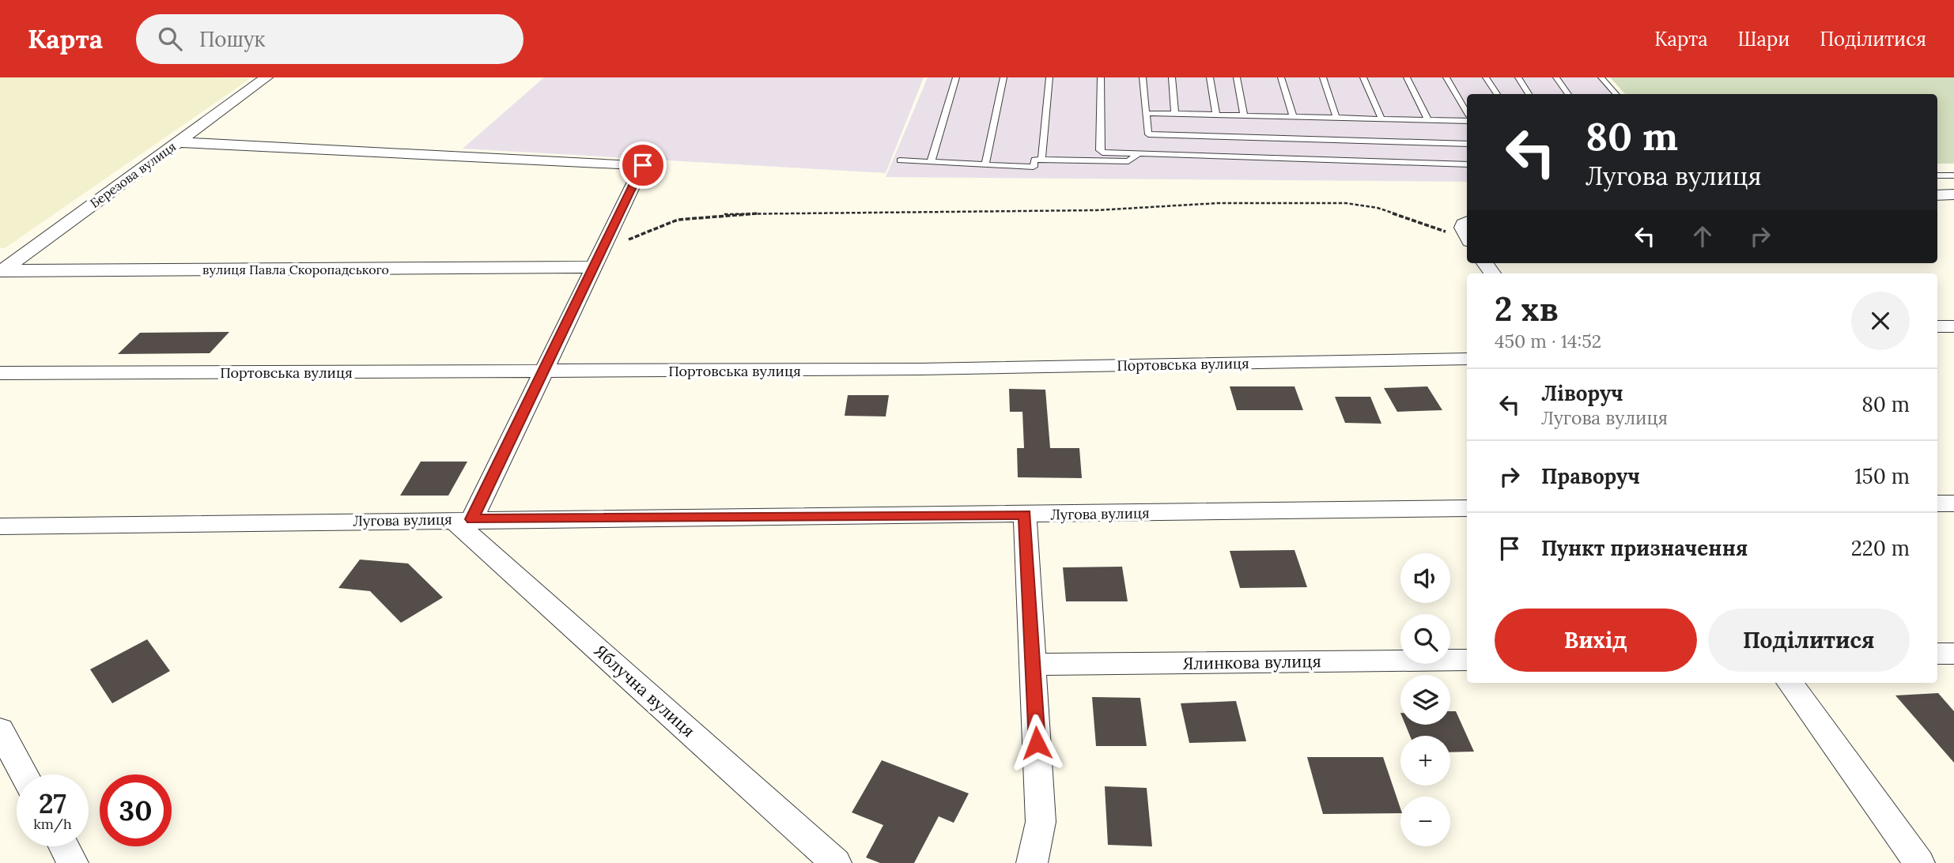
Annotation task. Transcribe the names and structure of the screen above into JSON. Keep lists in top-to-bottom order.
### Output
{
  "streets": {
    "street": [
      "Березова вулиця",
      "вулиця Павла Скоропадського",
      "Портовська вулиця",
      "Лугова вулиця",
      "Ялинкова вулиця",
      "Яблучна вулиця"
    ]
  },
  "crossings": [
    ["Березова вулиця", "вулиця Павла Скоропадського"],
    ["Лугова вулиця", "Яблучна вулиця"]
  ],
  "page": {
    "header": "Карта",
    "search": "Пошук",
    "nav": ["Карта", "Шари", "Поділитися"],
    "turn": ["80 m", "Лугова вулиця"],
    "heading": ["2 хв", "450 m · 14:52"],
    "list": [
      {
        "name": "Ліворуч",
        "note": "Лугова вулиця",
        "value": "80 m"
      },
      {
        "name": "Праворуч",
        "value": "150 m"
      },
      {
        "name": "Пункт призначення",
        "value": "220 m"
      }
    ],
    "map_buttons": ["+", "−"],
    "buttons": ["Вихід", "Поділитися"],
    "speed": "27 km/h",
    "limit": "30"
  }
}
